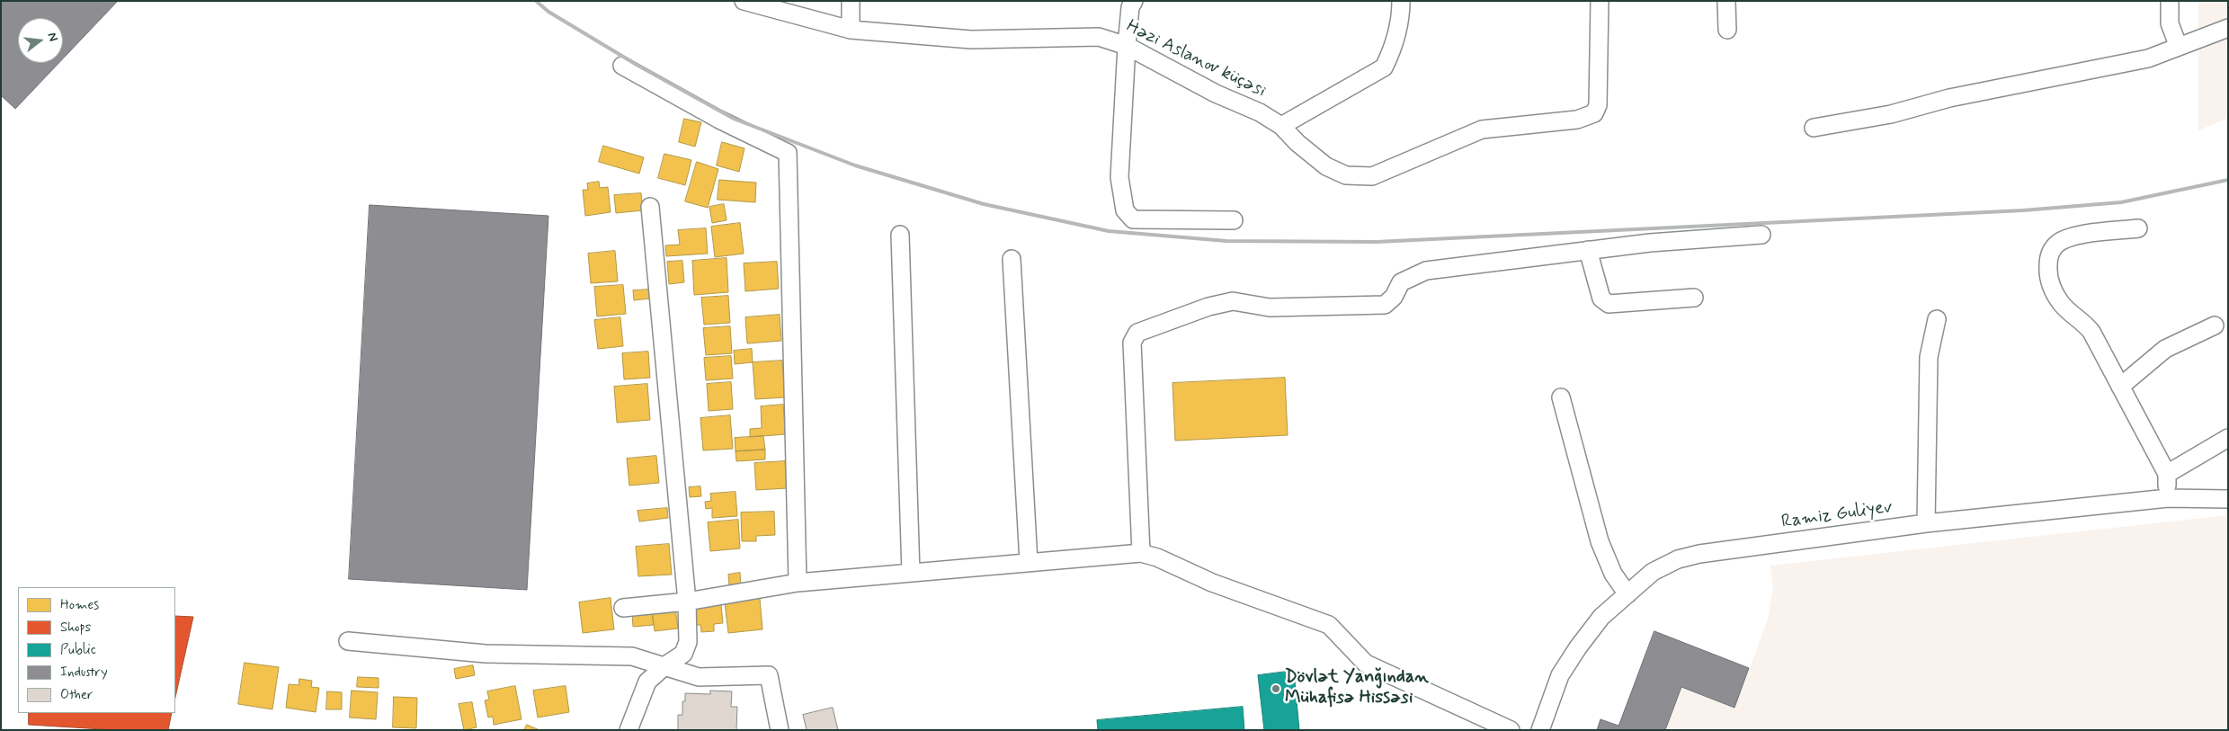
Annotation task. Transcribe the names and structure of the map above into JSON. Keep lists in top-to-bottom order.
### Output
{
  "streets": {
    "street": ["Həzi Aslanov küçəsi", "Ramiz Guliyev"]
  },
  "places": ["Dövlət Yanğından Mühafisə Hissəsi"],
  "legend": [
    "Homes",
    "Shops",
    "Public",
    "Industry",
    "Other"
  ],
  "north": "right"
}
